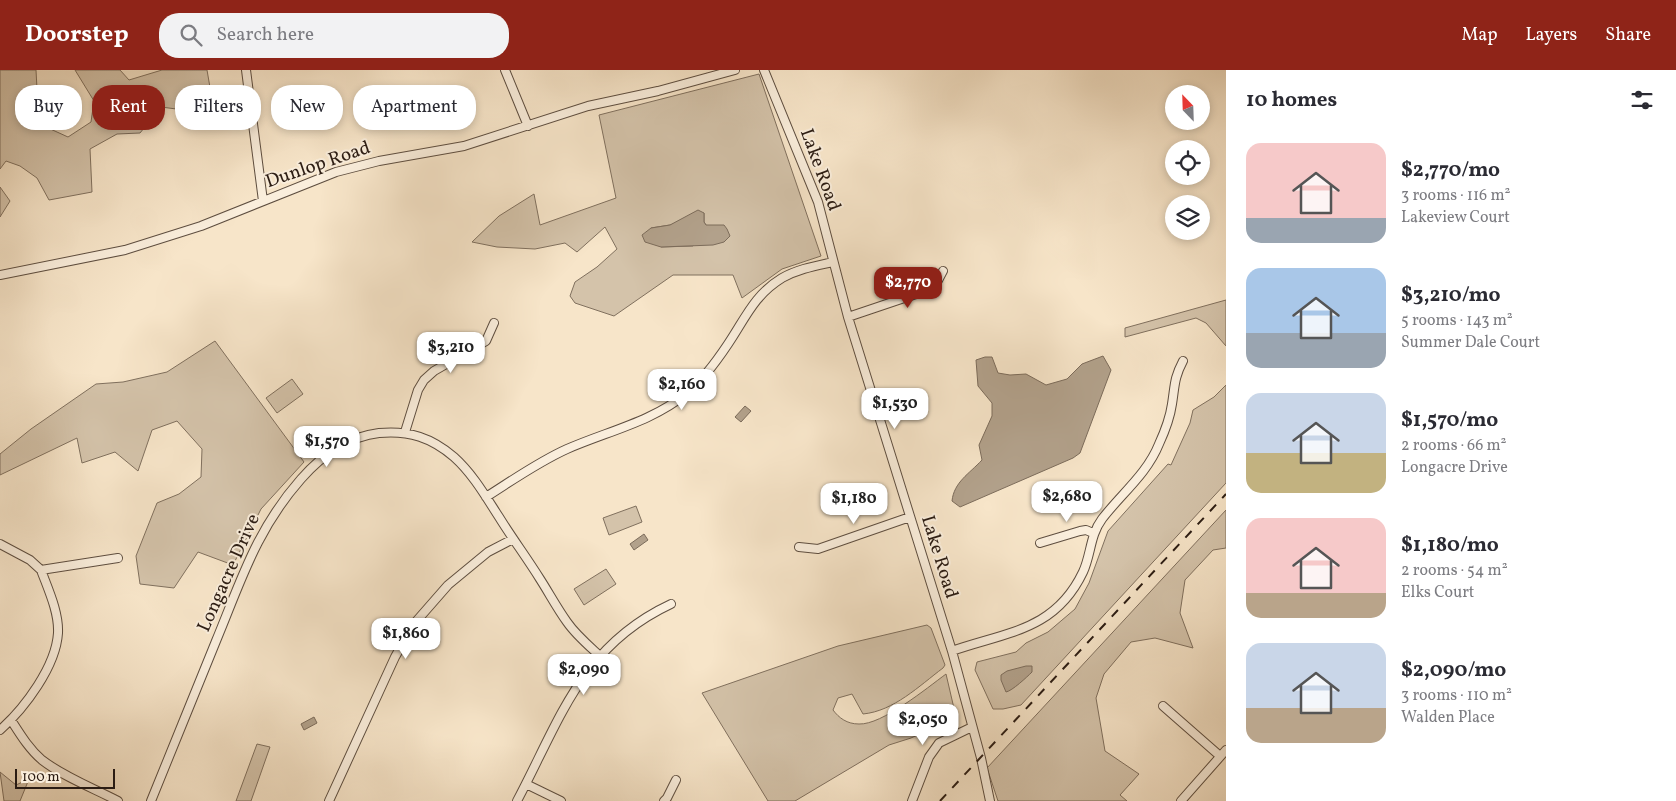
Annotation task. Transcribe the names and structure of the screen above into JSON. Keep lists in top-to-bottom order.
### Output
{
  "streets": {
    "street": ["Dunlop Road", "Lake Road", "Longacre Drive"]
  },
  "scale_bar": "100 m",
  "north": "top left",
  "page": {
    "header": "Doorstep",
    "search": "Search here",
    "nav": ["Map", "Layers", "Share"],
    "heading": "10 homes",
    "chip": [
      "Buy",
      "Rent",
      "Filters",
      "New",
      "Apartment"
    ],
    "list": [
      {
        "name": "$2,770/mo",
        "note": "3 rooms · 116 m² · Lakeview Court"
      },
      {
        "name": "$3,210/mo",
        "note": "5 rooms · 143 m² · Summer Dale Court"
      },
      {
        "name": "$1,570/mo",
        "note": "2 rooms · 66 m² · Longacre Drive"
      },
      {
        "name": "$1,180/mo",
        "note": "2 rooms · 54 m² · Elks Court"
      },
      {
        "name": "$2,090/mo",
        "note": "3 rooms · 110 m² · Walden Place"
      }
    ],
    "price": [
      "$2,770",
      "$3,210",
      "$2,160",
      "$1,530",
      "$1,570",
      "$2,680",
      "$1,180",
      "$1,860",
      "$2,090",
      "$2,050"
    ],
    "scale": "100 m"
  }
}
